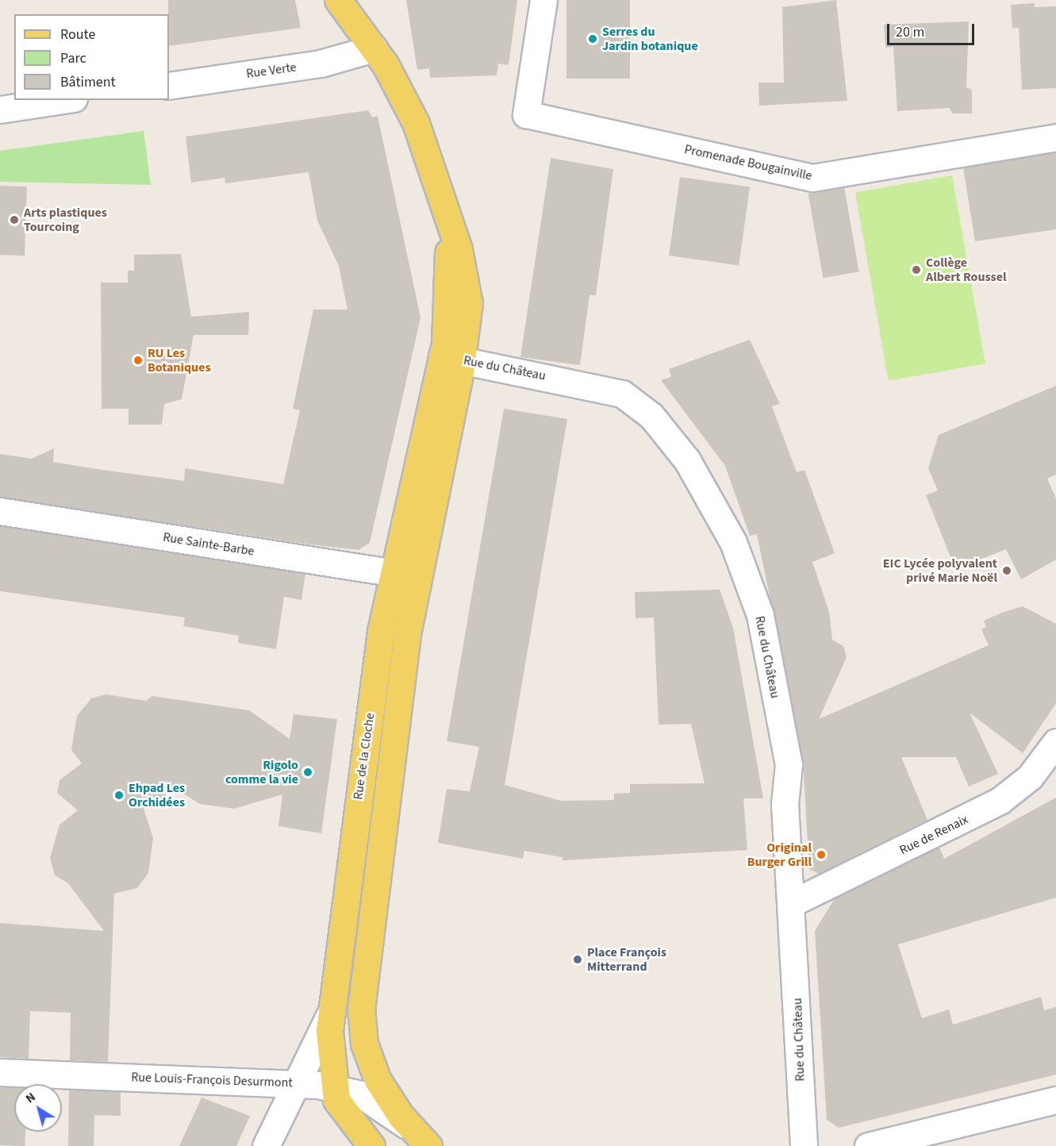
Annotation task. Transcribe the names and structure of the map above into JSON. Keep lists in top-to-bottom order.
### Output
{
  "streets": {
    "main road": ["Rue de la Cloche"],
    "street": [
      "Rue Verte",
      "Promenade Bougainville",
      "Rue du Château",
      "Rue Sainte-Barbe",
      "Rue de Renaix",
      "Rue Louis-François Desurmont"
    ]
  },
  "crossings": [
    ["Rue du Château", "Rue de la Cloche"],
    ["Rue du Château", "Rue de Renaix"],
    ["Rue Sainte-Barbe", "Rue de la Cloche"],
    ["Rue de la Cloche", "Rue Louis-François Desurmont"]
  ],
  "places": [
    "Serres du Jardin botanique",
    "Arts plastiques Tourcoing",
    "Collège Albert Roussel",
    "RU Les Botaniques",
    "EIC Lycée polyvalent privé Marie Noël",
    "Rigolo comme la vie",
    "Ehpad Les Orchidées",
    "Original Burger Grill",
    "Place François Mitterrand"
  ],
  "legend": ["Route", "Parc", "Bâtiment"],
  "scale_bar": "20 m",
  "north": "top left"
}
